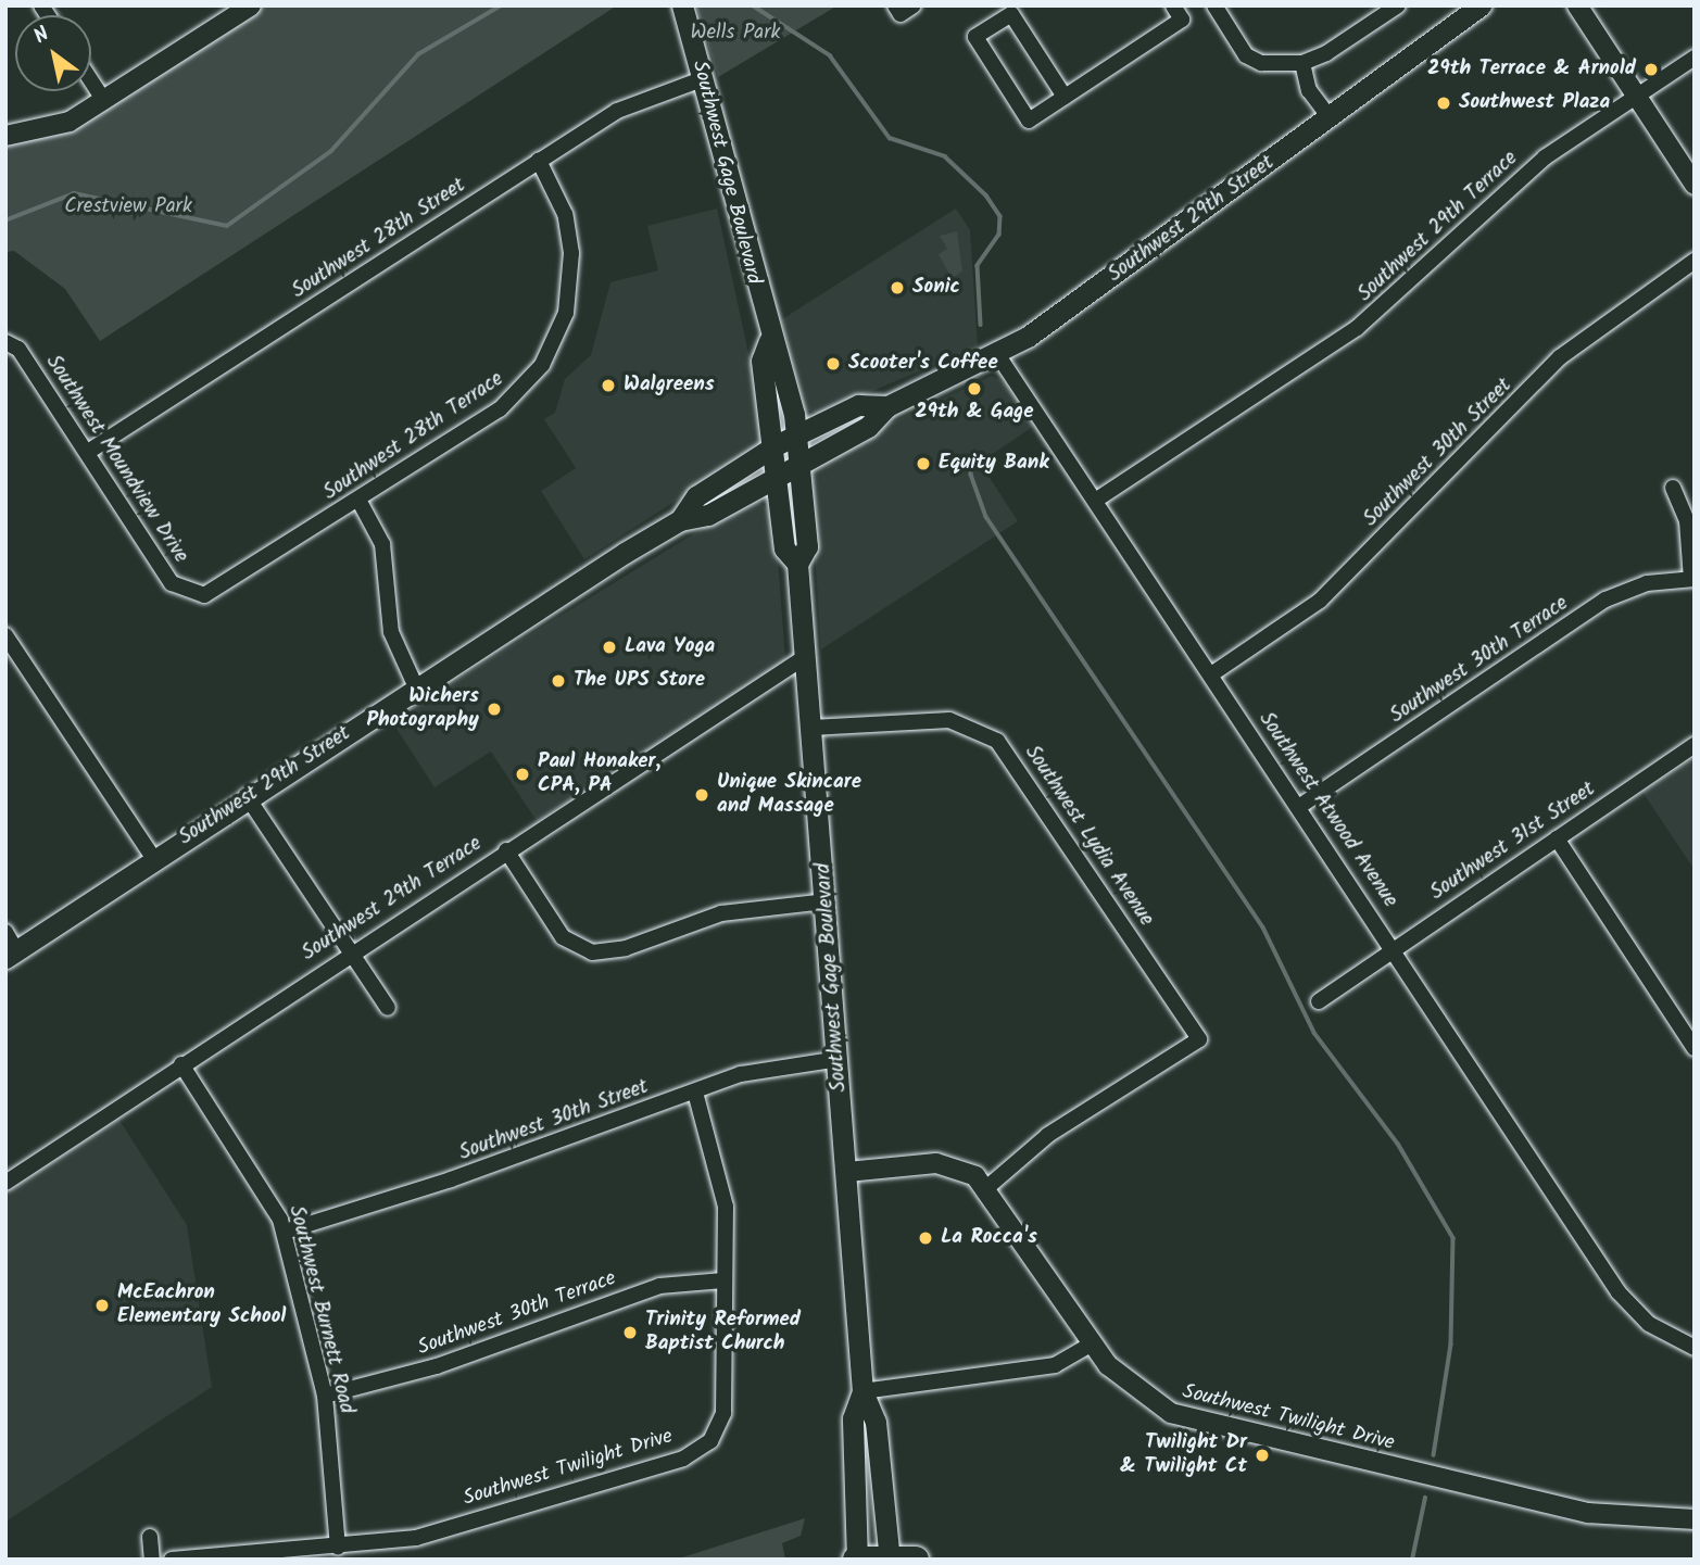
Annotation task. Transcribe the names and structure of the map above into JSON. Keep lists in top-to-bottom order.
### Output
{
  "streets": {
    "main road": ["Southwest Gage Boulevard", "Southwest 29th Street"],
    "street": [
      "Southwest 29th Terrace",
      "Southwest 28th Street",
      "Southwest 28th Terrace",
      "Southwest 30th Street",
      "Southwest Moundview Drive",
      "Southwest 30th Terrace",
      "Southwest Atwood Avenue",
      "Southwest Lydia Avenue",
      "Southwest 31st Street",
      "Southwest Burnett Road",
      "Southwest Twilight Drive"
    ]
  },
  "crossings": [
    ["Southwest Gage Boulevard", "Southwest 29th Street"],
    ["Southwest Gage Boulevard", "Southwest 29th Terrace"],
    ["Southwest Gage Boulevard", "Southwest 28th Street"],
    ["Southwest Gage Boulevard", "Southwest 30th Street"],
    ["Southwest Gage Boulevard", "Southwest Lydia Avenue"],
    ["Southwest Gage Boulevard", "Southwest Twilight Drive"],
    ["Southwest 29th Street", "Southwest Atwood Avenue"],
    ["Southwest 29th Terrace", "Southwest Atwood Avenue"],
    ["Southwest 29th Terrace", "Southwest Burnett Road"],
    ["Southwest 28th Street", "Southwest 28th Terrace"],
    ["Southwest 28th Street", "Southwest Moundview Drive"],
    ["Southwest 28th Terrace", "Southwest Moundview Drive"],
    ["Southwest 30th Street", "Southwest Atwood Avenue"],
    ["Southwest 30th Street", "Southwest Burnett Road"],
    ["Southwest 30th Street", "Southwest Twilight Drive"],
    ["Southwest 30th Terrace", "Southwest Atwood Avenue"],
    ["Southwest 30th Terrace", "Southwest Burnett Road"],
    ["Southwest 30th Terrace", "Southwest Twilight Drive"],
    ["Southwest Atwood Avenue", "Southwest 31st Street"],
    ["Southwest Lydia Avenue", "Southwest Twilight Drive"],
    ["Southwest Burnett Road", "Southwest Twilight Drive"]
  ],
  "parks": ["Wells Park", "Crestview Park"],
  "places": [
    "29th Terrace & Arnold",
    "Southwest Plaza",
    "Sonic",
    "Scooter's Coffee",
    "Walgreens",
    "29th & Gage",
    "Equity Bank",
    "Lava Yoga",
    "The UPS Store",
    "Wichers Photography",
    "Paul Honaker, CPA, PA",
    "Unique Skincare and Massage",
    "La Rocca's",
    "McEachron Elementary School",
    "Trinity Reformed Baptist Church",
    "Twilight Dr & Twilight Ct"
  ],
  "north": "top left"
}
